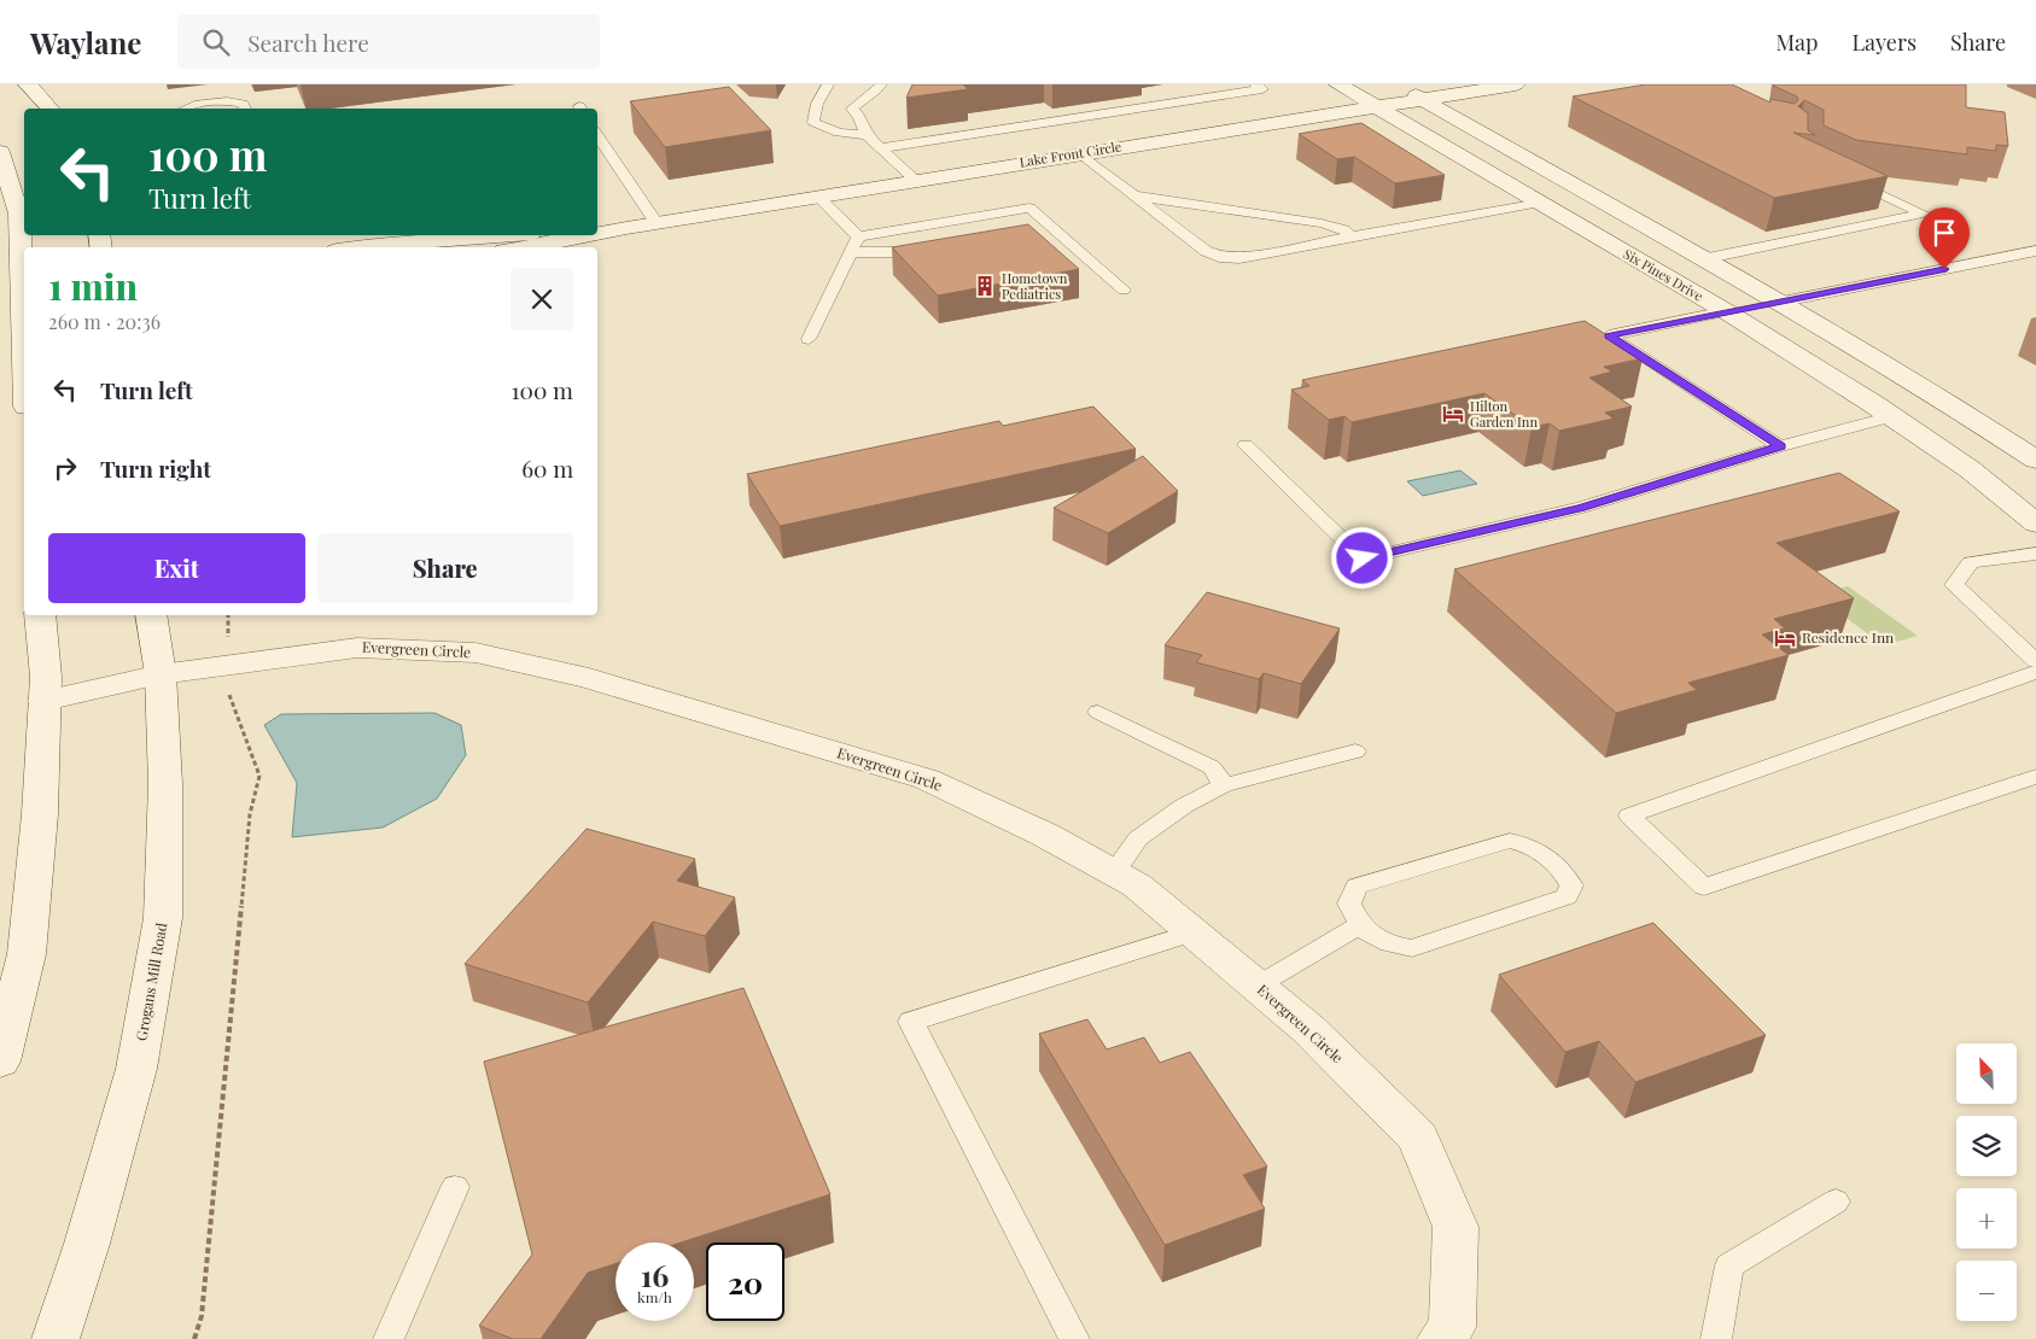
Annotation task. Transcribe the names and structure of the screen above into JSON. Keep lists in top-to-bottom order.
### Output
{
  "streets": {
    "street": [
      "Lake Front Circle",
      "Six Pines Drive",
      "Evergreen Circle",
      "Grogans Mill Road"
    ]
  },
  "crossings": [
    ["Lake Front Circle", "Six Pines Drive"],
    ["Evergreen Circle", "Grogans Mill Road"]
  ],
  "places": {
    "building": ["Hometown Pediatrics"],
    "hotel": ["Hilton Garden Inn", "Residence Inn"]
  },
  "north": "top left",
  "page": {
    "header": "Waylane",
    "search": "Search here",
    "nav": ["Map", "Layers", "Share"],
    "turn": ["100 m", "Turn left"],
    "heading": ["1 min", "260 m · 20:36"],
    "list": [
      {
        "name": "Turn left",
        "value": "100 m"
      },
      {
        "name": "Turn right",
        "value": "60 m"
      }
    ],
    "buttons": ["Exit", "Share"],
    "map_buttons": ["+", "−"],
    "speed": "16 km/h",
    "limit": "20"
  }
}
